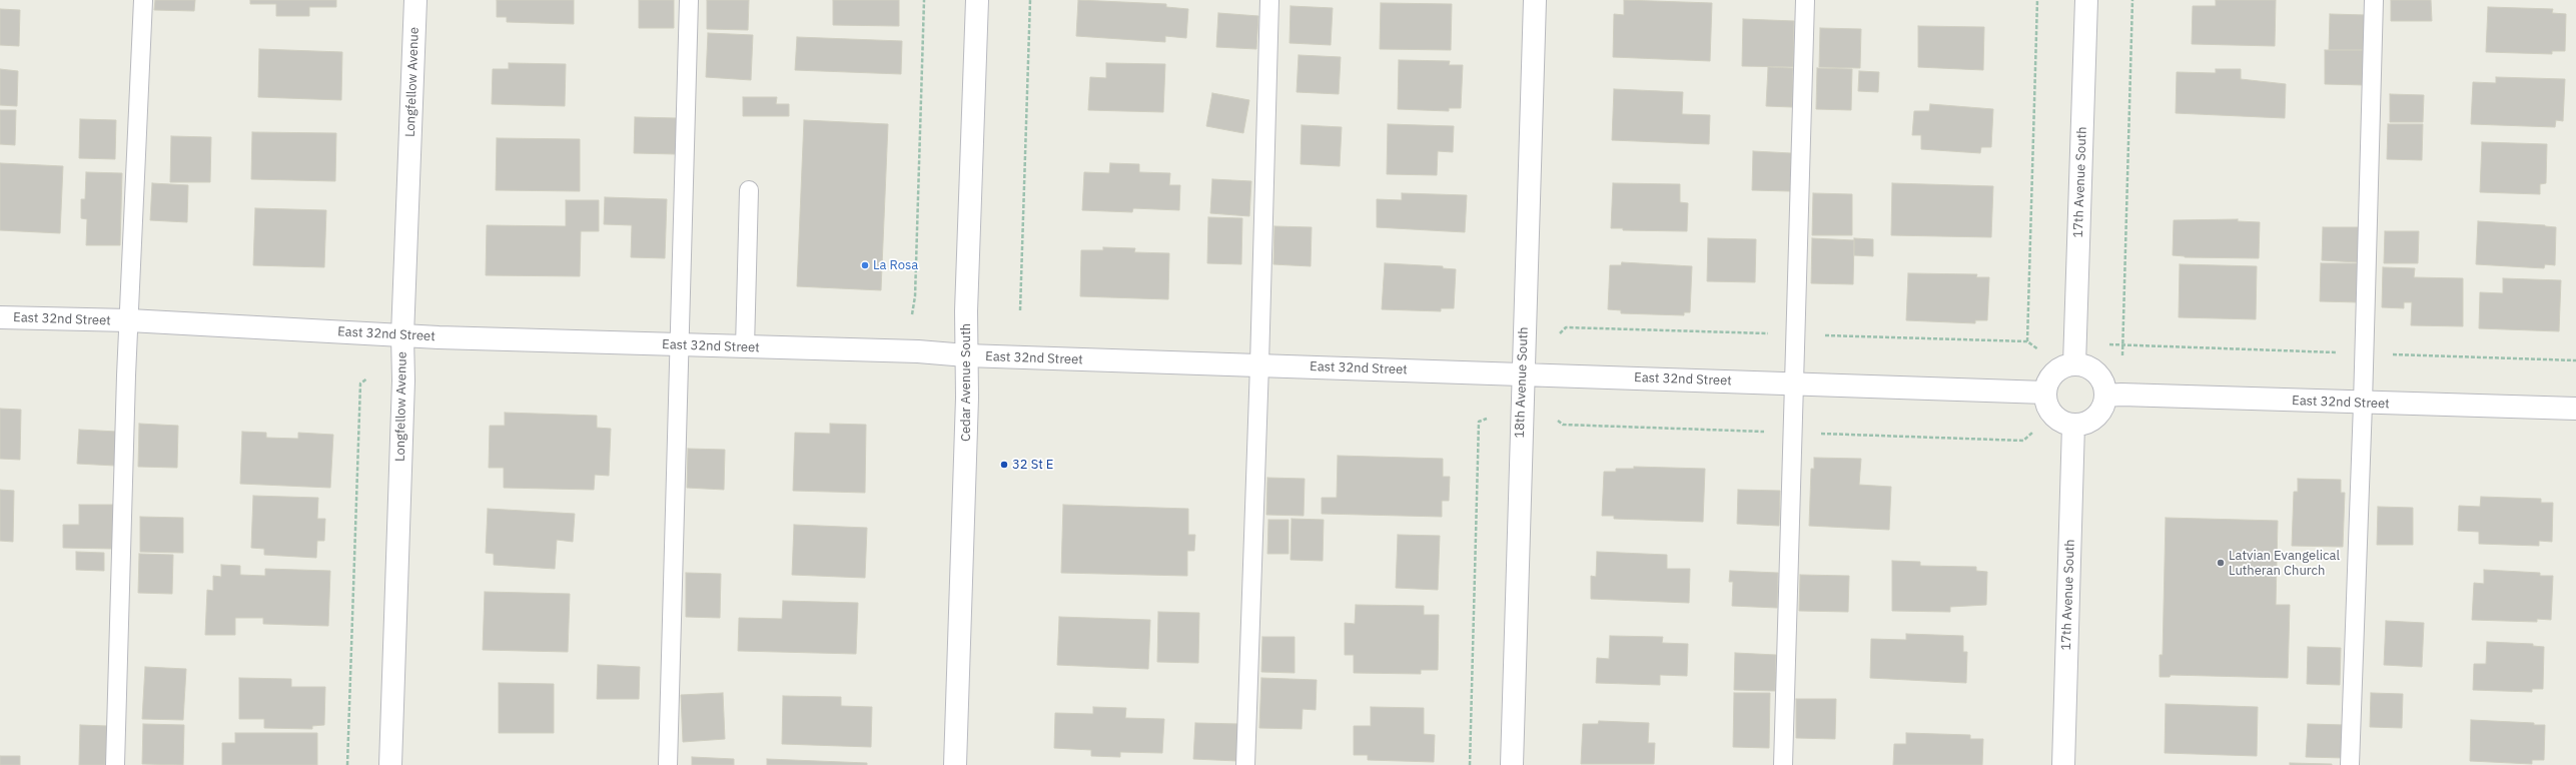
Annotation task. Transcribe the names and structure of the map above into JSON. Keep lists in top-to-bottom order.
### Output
{
  "streets": {
    "street": [
      "Longfellow Avenue",
      "17th Avenue South",
      "East 32nd Street",
      "Cedar Avenue South",
      "18th Avenue South"
    ]
  },
  "crossings": [
    ["Longfellow Avenue", "East 32nd Street"],
    ["17th Avenue South", "East 32nd Street"],
    ["East 32nd Street", "Cedar Avenue South"],
    ["East 32nd Street", "18th Avenue South"]
  ],
  "places": ["La Rosa", "32 St E", "Latvian Evangelical Lutheran Church"]
}
